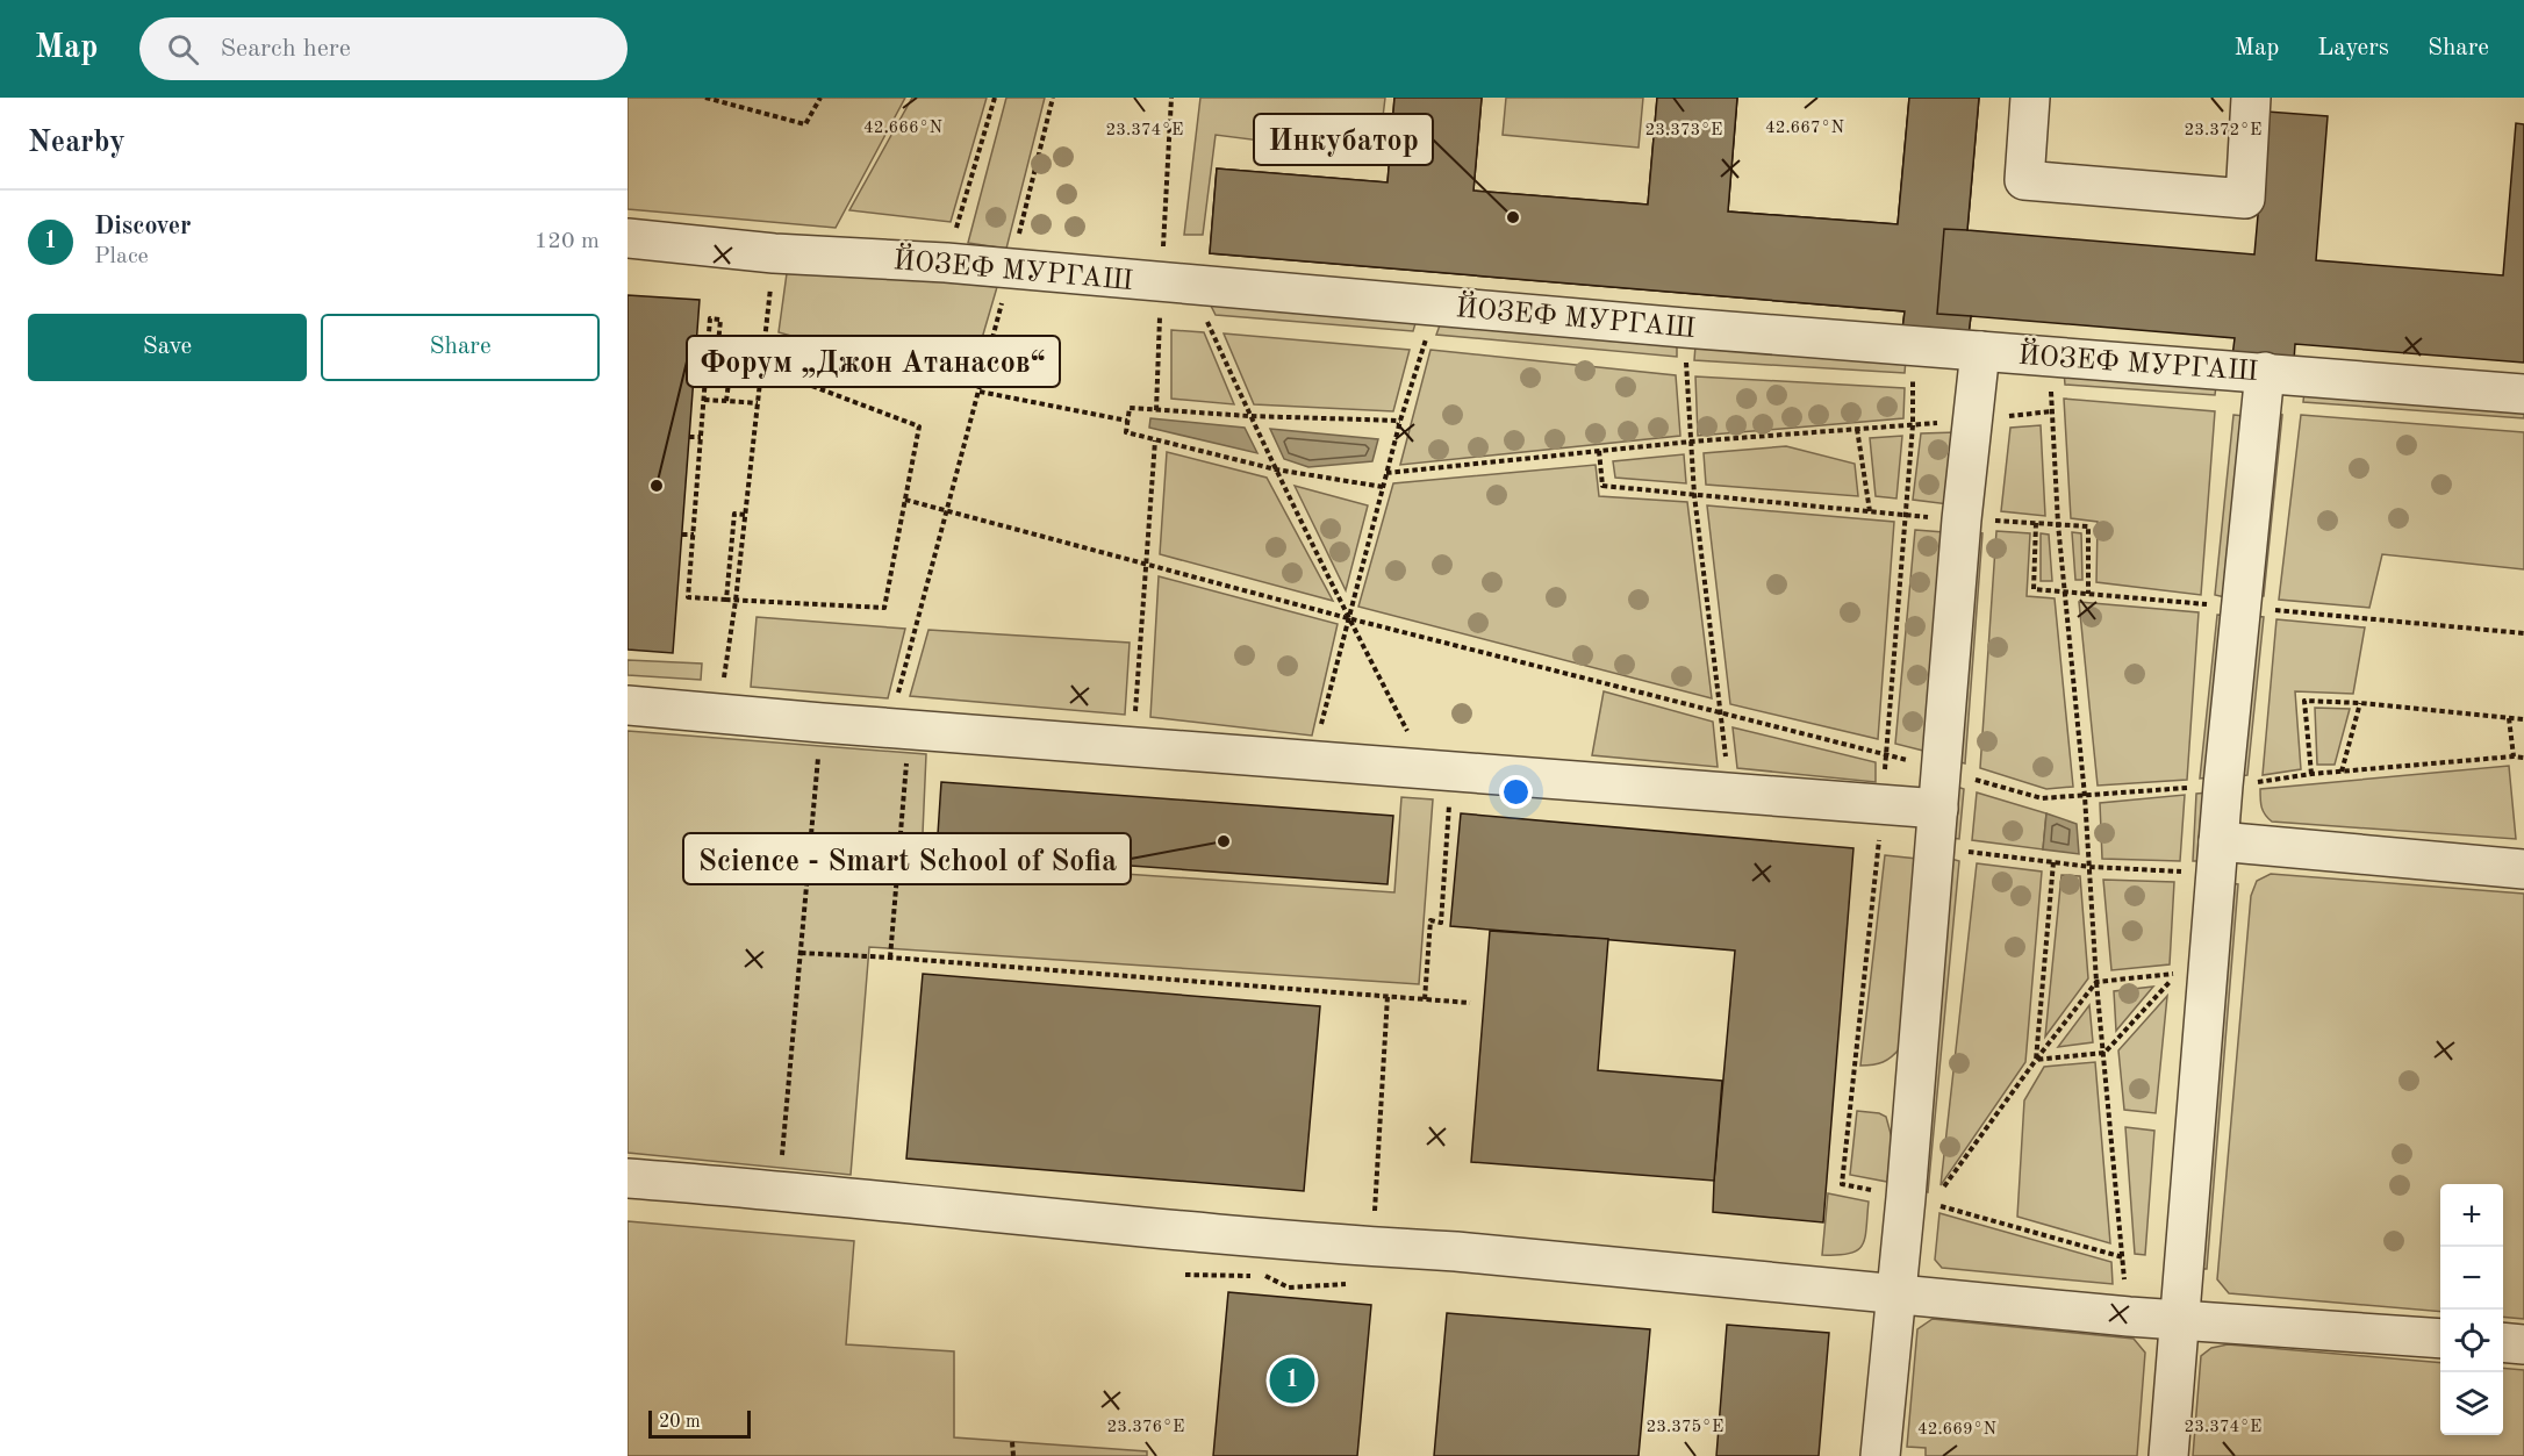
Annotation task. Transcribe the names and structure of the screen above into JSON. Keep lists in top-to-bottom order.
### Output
{
  "streets": {
    "lane": ["ЙОЗЕФ МУРГАШ"]
  },
  "places": ["Инкубатор", "Форум „Джон Атанасов“", "Science - Smart School of Sofia"],
  "scale_bar": "20 m",
  "page": {
    "header": "Map",
    "search": "Search here",
    "nav": ["Map", "Layers", "Share"],
    "heading": "Nearby",
    "list": [
      {
        "mark": "1",
        "name": "Discover",
        "note": "Place",
        "value": "120 m"
      }
    ],
    "buttons": ["Save", "Share"],
    "map_buttons": ["+", "−"],
    "pins": "1",
    "scale": "20 m"
  },
  "coordinates": [
    "42.666°N",
    "42.667°N",
    "23.374°E",
    "23.373°E",
    "23.372°E",
    "23.376°E",
    "23.375°E",
    "42.669°N"
  ]
}
